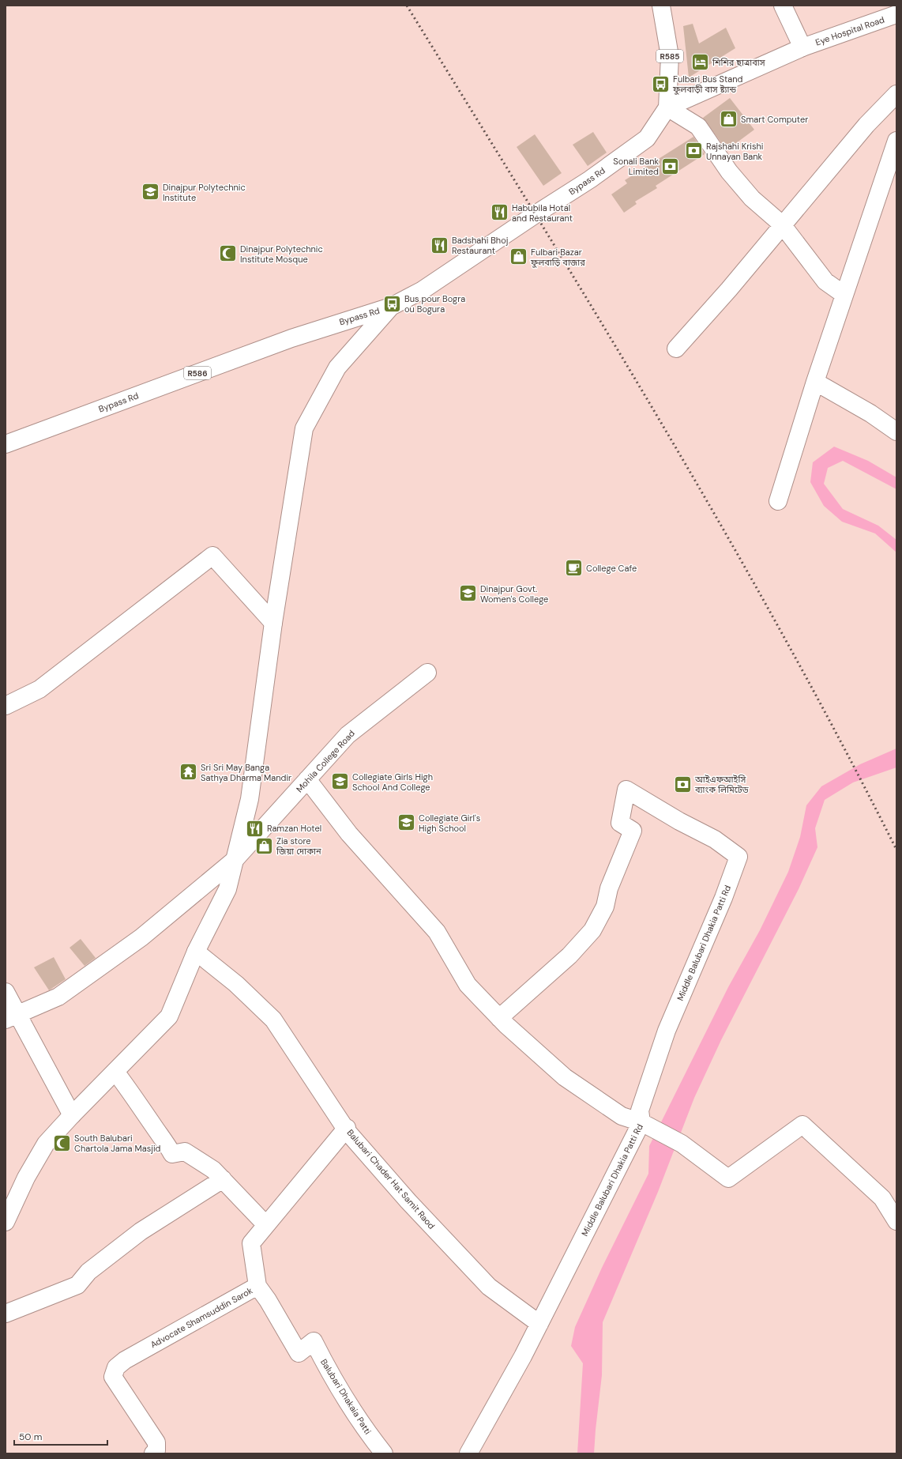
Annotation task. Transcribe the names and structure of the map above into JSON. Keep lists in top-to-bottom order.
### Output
{
  "streets": {
    "street": [
      "Eye Hospital Road",
      "R585",
      "Bypass Rd",
      "R586",
      "Mohila College Road",
      "Middle Balubari Dhakia Patti Rd",
      "Balubari Chader Hat Samit Raod",
      "Advocate Shamsuddin Sarok",
      "Balubari Dhakaia Patti"
    ]
  },
  "crossings": [
    ["Eye Hospital Road", "R585"],
    ["Eye Hospital Road", "Bypass Rd"],
    ["R585", "Bypass Rd"],
    ["Middle Balubari Dhakia Patti Rd", "Balubari Chader Hat Samit Raod"],
    ["Balubari Chader Hat Samit Raod", "Advocate Shamsuddin Sarok"],
    ["Advocate Shamsuddin Sarok", "Balubari Dhakaia Patti"]
  ],
  "places": {
    "hotel": ["শিশির ছাত্রাবাস"],
    "bus stop": ["Fulbari Bus Stand ফুলবাড়ী বাস ষ্ট্যান্ড", "Bus pour Bogra ou Bogura"],
    "shop": ["Smart Computer", "Fulbari Bazar ফুলবাড়ি বাজার", "Zia store জিয়া দোকান"],
    "bank": ["Rajshahi Krishi Unnayan Bank", "Sonali Bank Limited", "আইএফআইসি ব্যাংক লিমিটেড"],
    "school or university": [
      "Dinajpur Polytechnic Institute",
      "Dinajpur Govt. Women's College",
      "Collegiate Girls High School And College",
      "Collegiate Girl's High School"
    ],
    "restaurant": ["Habubila Hotal and Restaurant", "Badshahi Bhoj Restaurant", "Ramzan Hotel"],
    "mosque": ["Dinajpur Polytechnic Institute Mosque", "South Balubari Chartola Jama Masjid"],
    "cafe": ["College Cafe"],
    "temple": ["Sri Sri May Banga Sathya Dharma Mandir"]
  },
  "scale_bar": "50 m"
}
